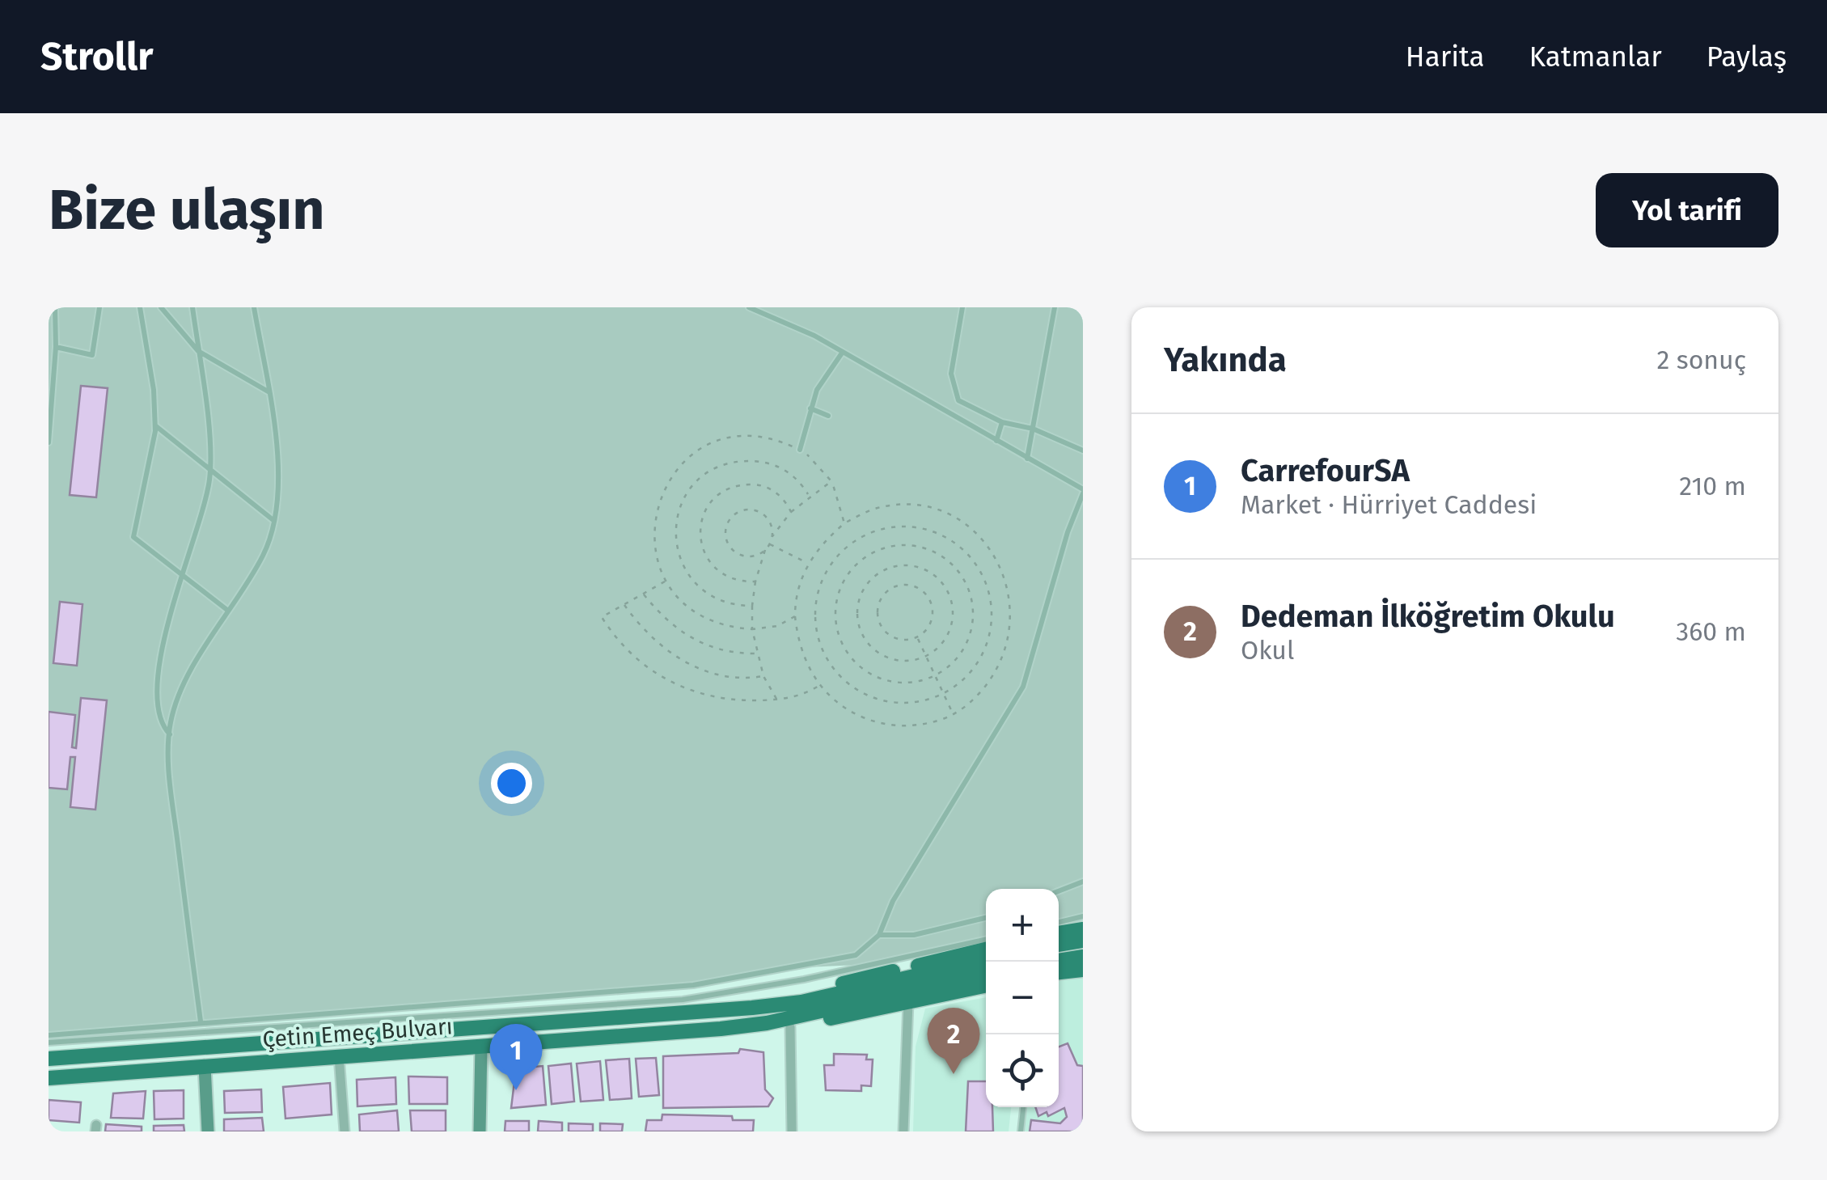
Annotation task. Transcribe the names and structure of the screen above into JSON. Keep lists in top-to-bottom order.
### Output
{
  "streets": {
    "main road": ["Çetin Emeç Bulvarı"]
  },
  "page": {
    "header": "Strollr",
    "nav": ["Harita", "Katmanlar", "Paylaş"],
    "buttons": "Yol tarifi",
    "title": "Bize ulaşın",
    "heading": ["Yakında", "2 sonuç"],
    "list": [
      {
        "mark": "1",
        "name": "CarrefourSA",
        "note": "Market · Hürriyet Caddesi",
        "value": "210 m"
      },
      {
        "mark": "2",
        "name": "Dedeman İlköğretim Okulu",
        "note": "Okul",
        "value": "360 m"
      }
    ],
    "map_buttons": ["+", "−"],
    "pins": ["2", "1"]
  }
}
